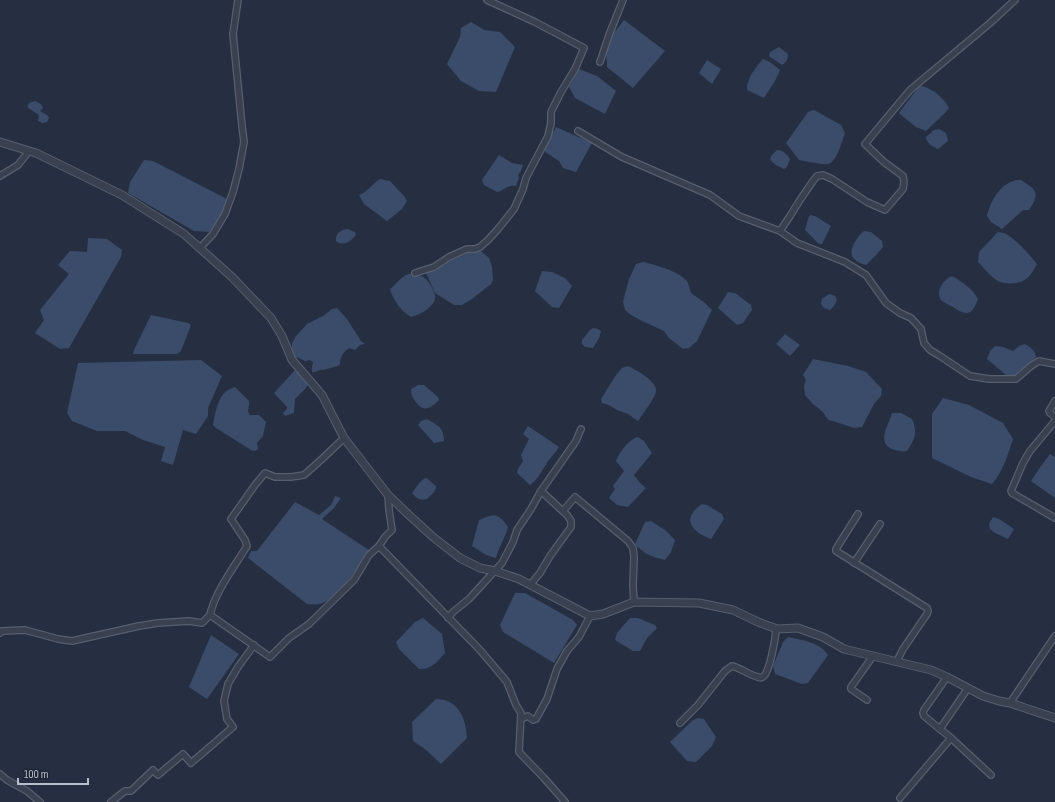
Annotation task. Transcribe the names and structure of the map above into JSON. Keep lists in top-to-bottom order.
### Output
{
  "scale_bar": "100 m"
}
